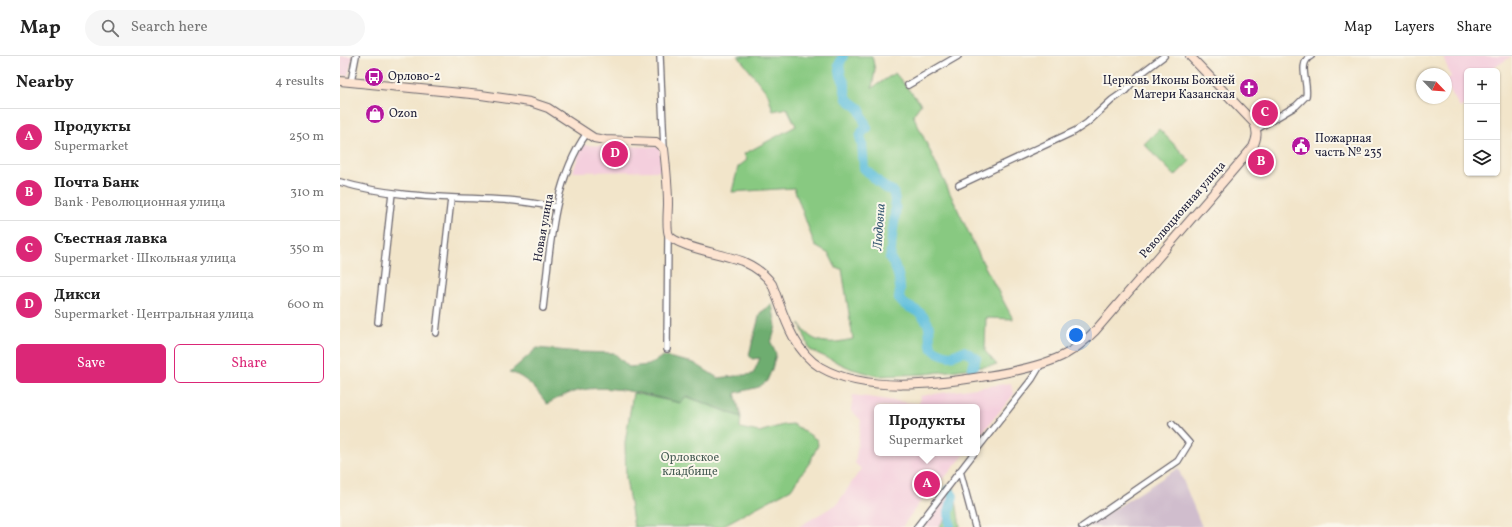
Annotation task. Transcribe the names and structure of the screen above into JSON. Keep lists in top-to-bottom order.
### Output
{
  "streets": {
    "main road": ["Революционная улица"],
    "street": ["Новая улица"]
  },
  "water": ["Людовна"],
  "parks": ["Орловское кладбище"],
  "places": {
    "bus stop": ["Орлово-2"],
    "church": ["Церковь Иконы Божией Матери Казанская"],
    "shop": ["Ozon"],
    "public building": ["Пожарная часть № 235"]
  },
  "north": "bottom right",
  "page": {
    "header": "Map",
    "search": "Search here",
    "nav": ["Map", "Layers", "Share"],
    "heading": ["Nearby", "4 results"],
    "map_buttons": ["+", "−"],
    "pins": [
      "C",
      "D",
      "B",
      "A"
    ],
    "list": [
      {
        "mark": "A",
        "name": "Продукты",
        "note": "Supermarket",
        "value": "250 m"
      },
      {
        "mark": "B",
        "name": "Почта Банк",
        "note": "Bank · Революционная улица",
        "value": "310 m"
      },
      {
        "mark": "C",
        "name": "Съестная лавка",
        "note": "Supermarket · Школьная улица",
        "value": "350 m"
      },
      {
        "mark": "D",
        "name": "Дикси",
        "note": "Supermarket · Центральная улица",
        "value": "600 m"
      }
    ],
    "buttons": ["Save", "Share"],
    "popup": ["Продукты", "Supermarket"]
  }
}
